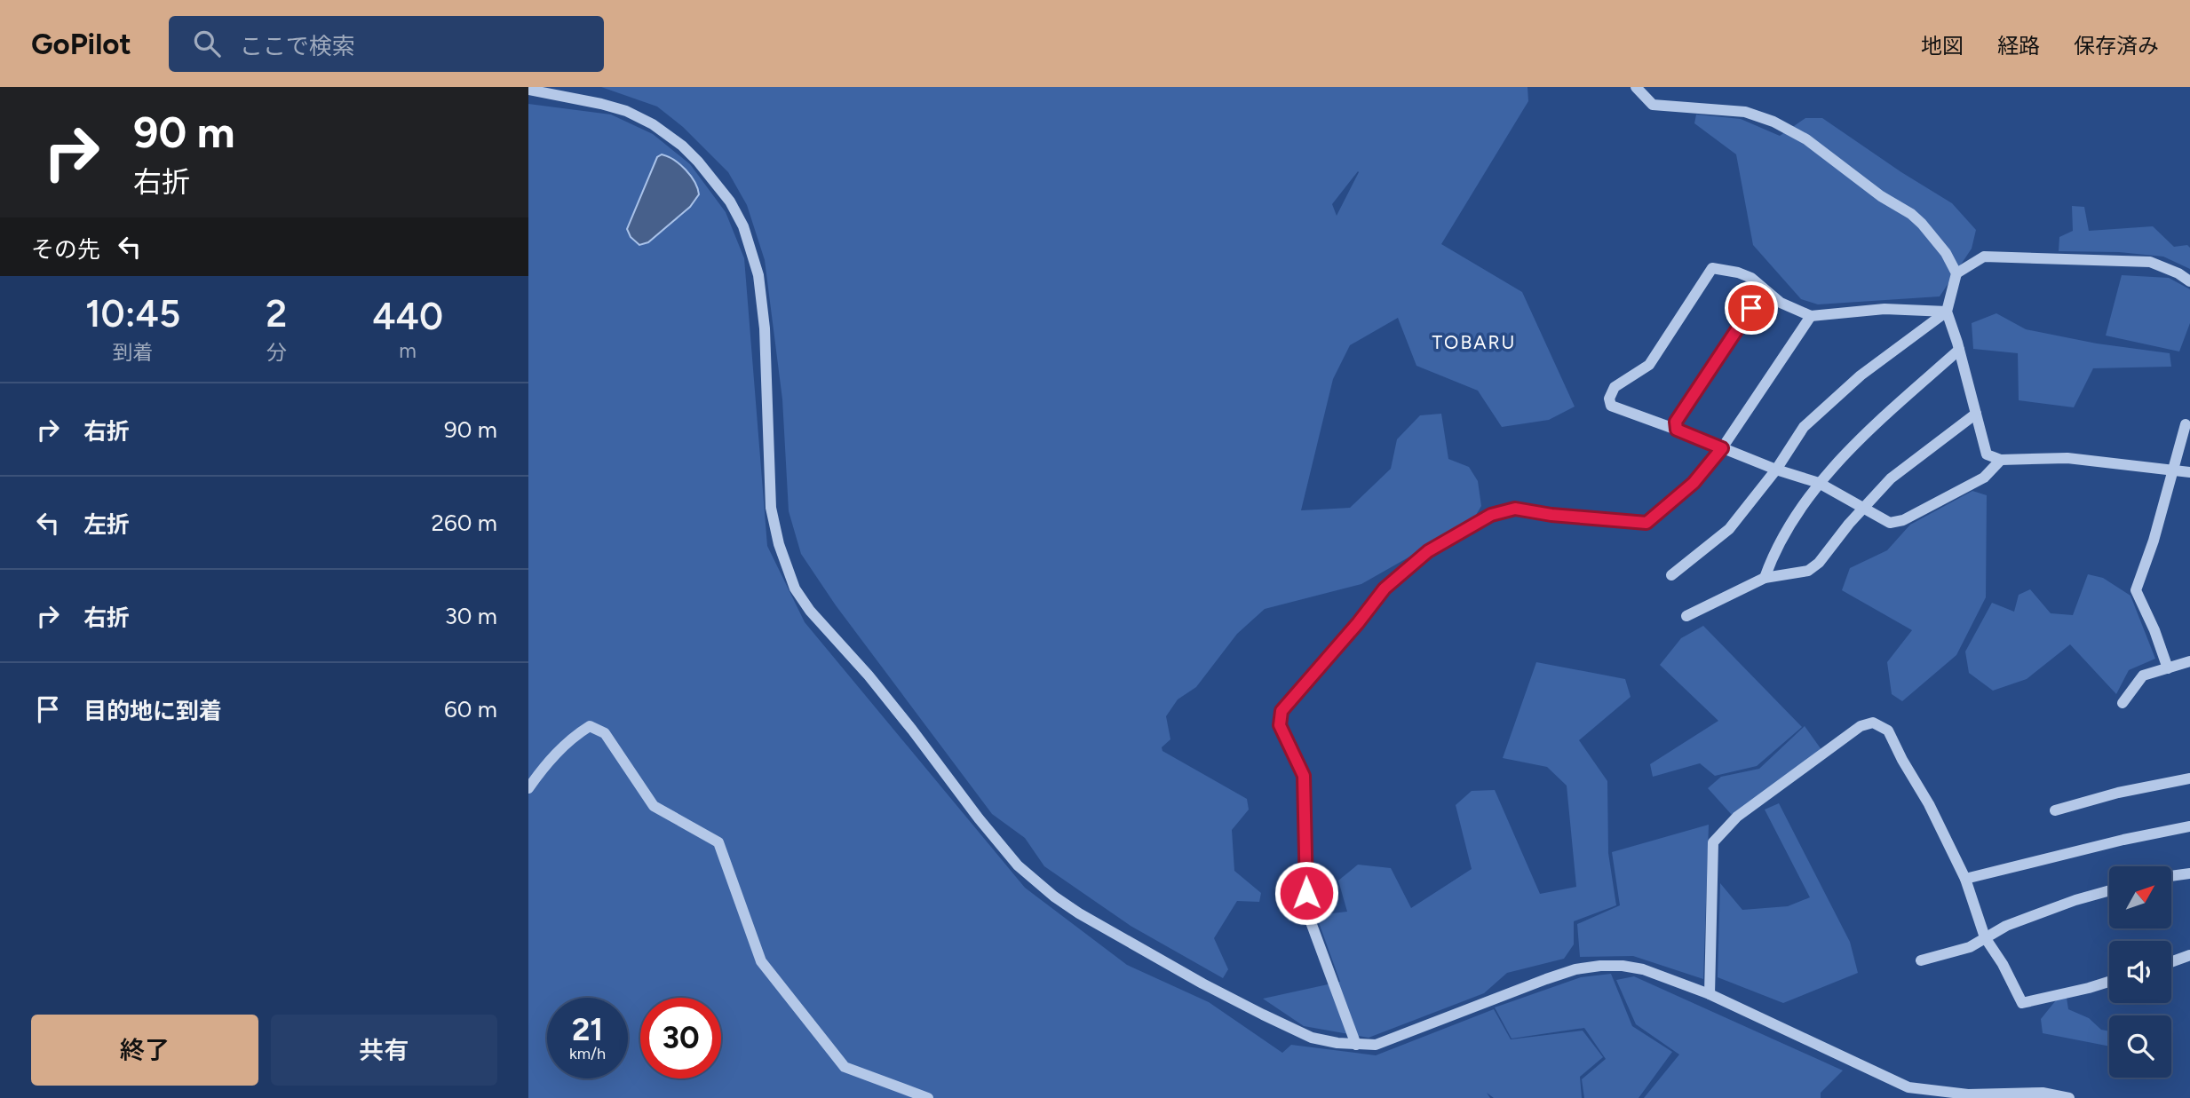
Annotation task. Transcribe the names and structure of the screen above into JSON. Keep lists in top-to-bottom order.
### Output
{
  "districts": ["TOBARU"],
  "north": "top right",
  "page": {
    "header": "GoPilot",
    "search": "ここで検索",
    "nav": ["地図", "経路", "保存済み"],
    "turn": ["90 m", "右折"],
    "then": "その先",
    "eta": [
      "10:45",
      "到着",
      "2",
      "分",
      "440",
      "m"
    ],
    "list": [
      {
        "name": "右折",
        "value": "90 m"
      },
      {
        "name": "左折",
        "value": "260 m"
      },
      {
        "name": "右折",
        "value": "30 m"
      },
      {
        "name": "目的地に到着",
        "value": "60 m"
      }
    ],
    "speed": "21 km/h",
    "limit": "30",
    "buttons": ["終了", "共有"]
  }
}
